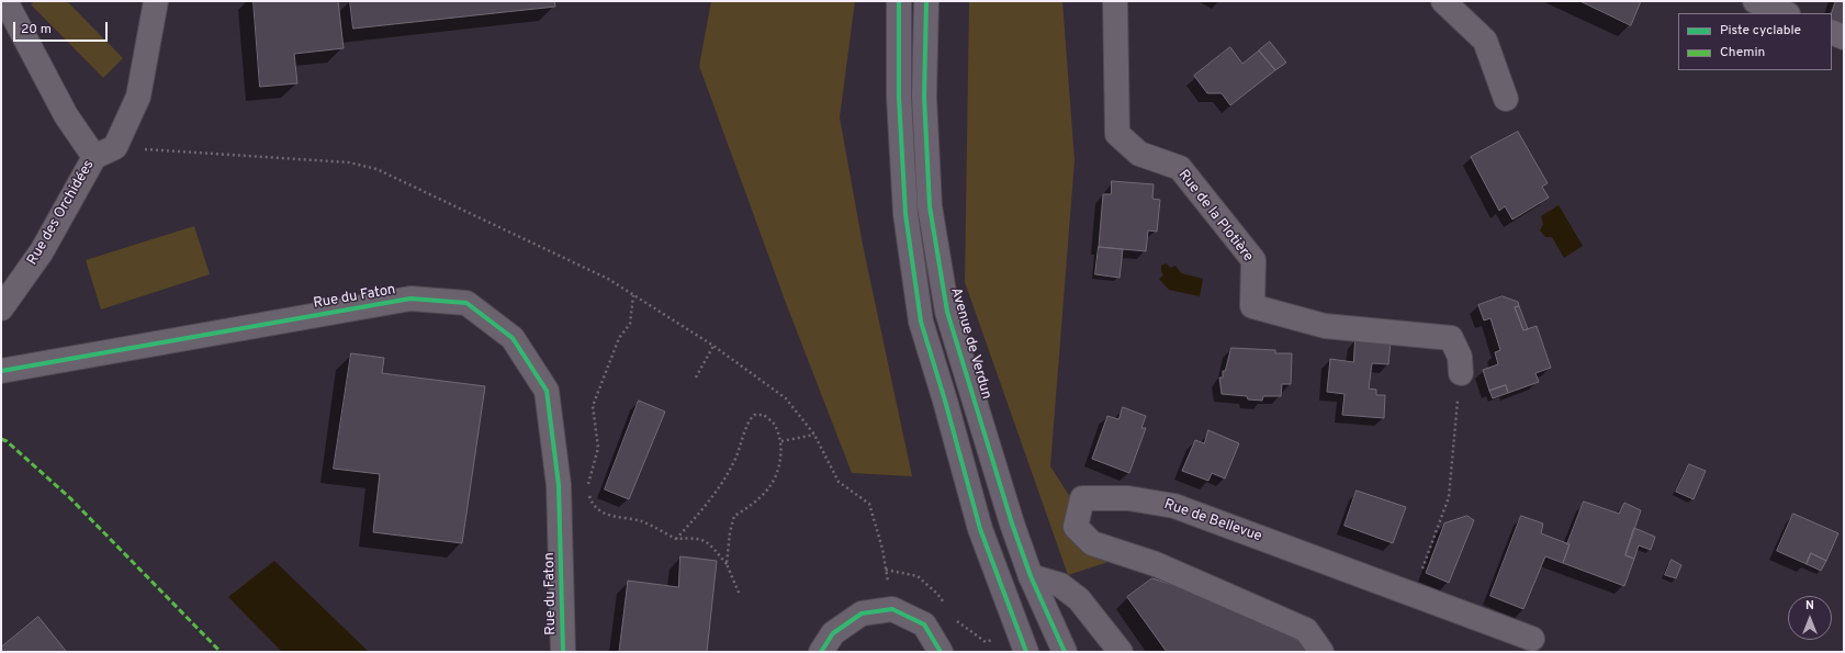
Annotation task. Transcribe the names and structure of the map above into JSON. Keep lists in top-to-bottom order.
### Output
{
  "streets": {
    "main road": ["Avenue de Verdun"],
    "street": [
      "Rue des Orchidées",
      "Rue de la Plotière",
      "Rue du Faton",
      "Rue de Bellevue"
    ]
  },
  "legend": ["Piste cyclable", "Chemin"],
  "scale_bar": "20 m",
  "north": "top"
}
